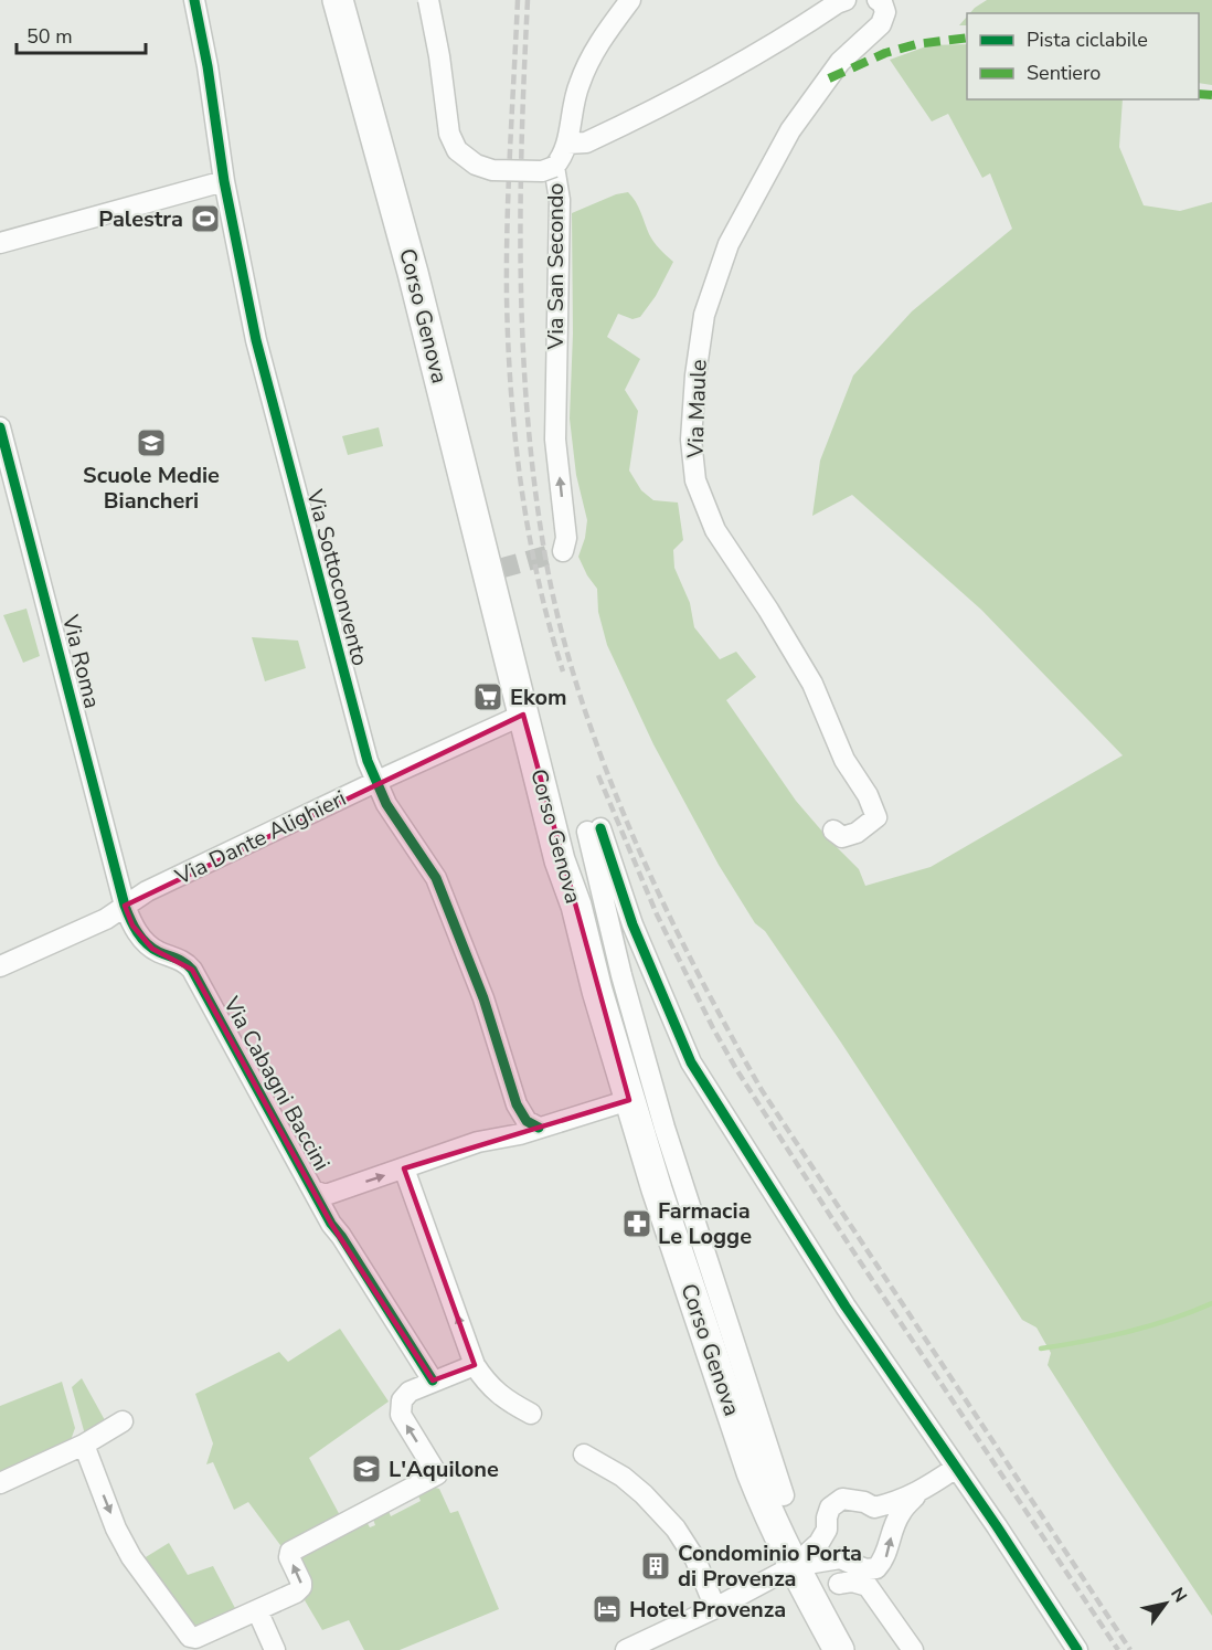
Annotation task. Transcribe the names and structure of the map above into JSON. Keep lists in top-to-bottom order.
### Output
{
  "streets": {
    "main road": ["Corso Genova"],
    "street": [
      "Via San Secondo",
      "Via Maule",
      "Via Sottoconvento",
      "Via Roma",
      "Via Dante Alighieri",
      "Via Cabagni Baccini"
    ]
  },
  "crossings": [
    ["Corso Genova", "Via Dante Alighieri"],
    ["Corso Genova", "Via Cabagni Baccini"],
    ["Via Sottoconvento", "Via Dante Alighieri"],
    ["Via Sottoconvento", "Via Cabagni Baccini"],
    ["Via Roma", "Via Dante Alighieri"],
    ["Via Roma", "Via Cabagni Baccini"],
    ["Via Dante Alighieri", "Via Cabagni Baccini"]
  ],
  "one_way": ["Via San Secondo"],
  "places": {
    "sports": ["Palestra"],
    "school or university": ["Scuole Medie Biancheri", "L'Aquilone"],
    "supermarket": ["Ekom"],
    "pharmacy": ["Farmacia Le Logge"],
    "building": ["Condominio Porta di Provenza"],
    "hotel": ["Hotel Provenza"]
  },
  "legend": ["Pista ciclabile", "Sentiero"],
  "scale_bar": "50 m",
  "north": "top right"
}
